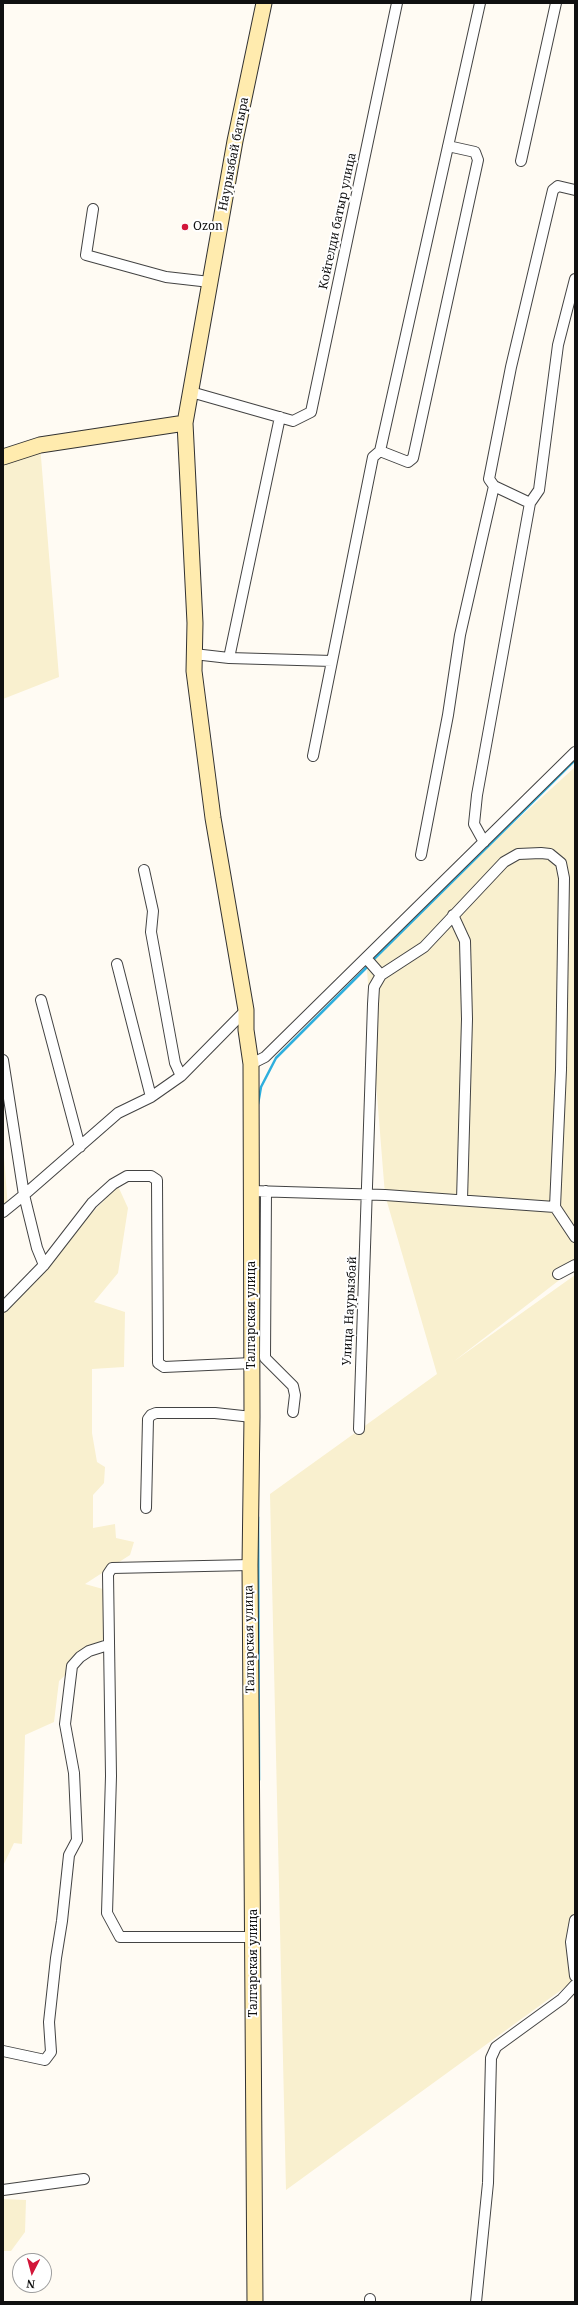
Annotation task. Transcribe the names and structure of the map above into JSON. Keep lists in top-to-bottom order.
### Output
{
  "streets": {
    "street": [
      "Наурызбай батыра",
      "Койгелди батыр улица",
      "Улица Наурызбай",
      "Талгарская улица"
    ]
  },
  "crossings": [
    ["Наурызбай батыра", "Талгарская улица"]
  ],
  "places": ["Ozon"],
  "north": "bottom"
}
